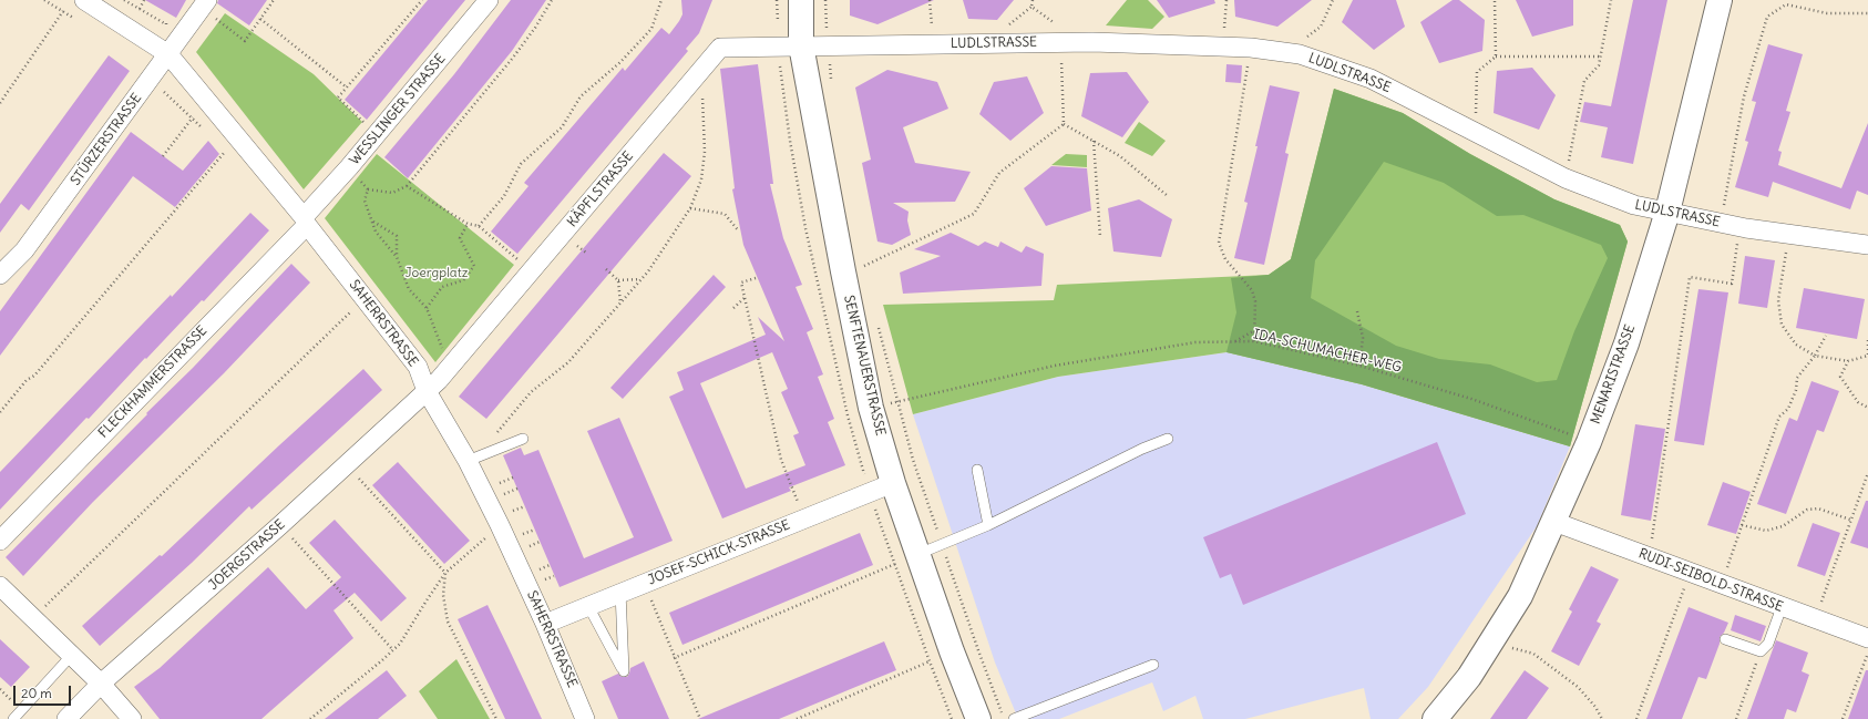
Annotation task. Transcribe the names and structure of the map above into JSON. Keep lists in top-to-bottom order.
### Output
{
  "streets": {
    "street": [
      "LUDLSTRASSE",
      "WESSLINGER STRASSE",
      "STÜRZERSTRASSE",
      "KÄPFLSTRASSE",
      "SAHERRSTRASSE",
      "SENFTENAUERSTRASSE",
      "MENARISTRASSE",
      "FLECKHAMMERSTRASSE",
      "JOSEF-SCHICK-STRASSE",
      "JOERGSTRASSE",
      "RUDI-SEIBOLD-STRASSE"
    ],
    "path": ["IDA-SCHUMACHER-WEG"]
  },
  "crossings": [
    ["LUDLSTRASSE", "KÄPFLSTRASSE"],
    ["LUDLSTRASSE", "SENFTENAUERSTRASSE"],
    ["LUDLSTRASSE", "MENARISTRASSE"],
    ["WESSLINGER STRASSE", "SAHERRSTRASSE"],
    ["WESSLINGER STRASSE", "FLECKHAMMERSTRASSE"],
    ["STÜRZERSTRASSE", "SAHERRSTRASSE"],
    ["KÄPFLSTRASSE", "SAHERRSTRASSE"],
    ["KÄPFLSTRASSE", "SENFTENAUERSTRASSE"],
    ["KÄPFLSTRASSE", "JOERGSTRASSE"],
    ["SAHERRSTRASSE", "FLECKHAMMERSTRASSE"],
    ["SAHERRSTRASSE", "JOSEF-SCHICK-STRASSE"],
    ["SAHERRSTRASSE", "JOERGSTRASSE"],
    ["IDA-SCHUMACHER-WEG", "SENFTENAUERSTRASSE"],
    ["IDA-SCHUMACHER-WEG", "MENARISTRASSE"],
    ["SENFTENAUERSTRASSE", "JOSEF-SCHICK-STRASSE"],
    ["MENARISTRASSE", "RUDI-SEIBOLD-STRASSE"]
  ],
  "parks": ["Joergplatz"],
  "scale_bar": "20 m"
}
